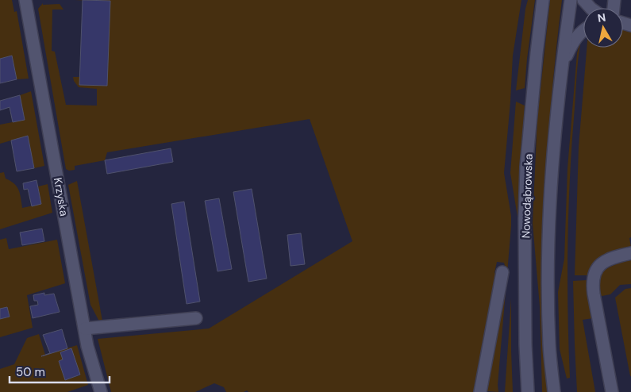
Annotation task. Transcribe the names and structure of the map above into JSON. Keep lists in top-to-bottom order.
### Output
{
  "streets": {
    "street": ["Nowodąbrowska", "Krzyska"]
  },
  "scale_bar": "50 m",
  "north": "top"
}
